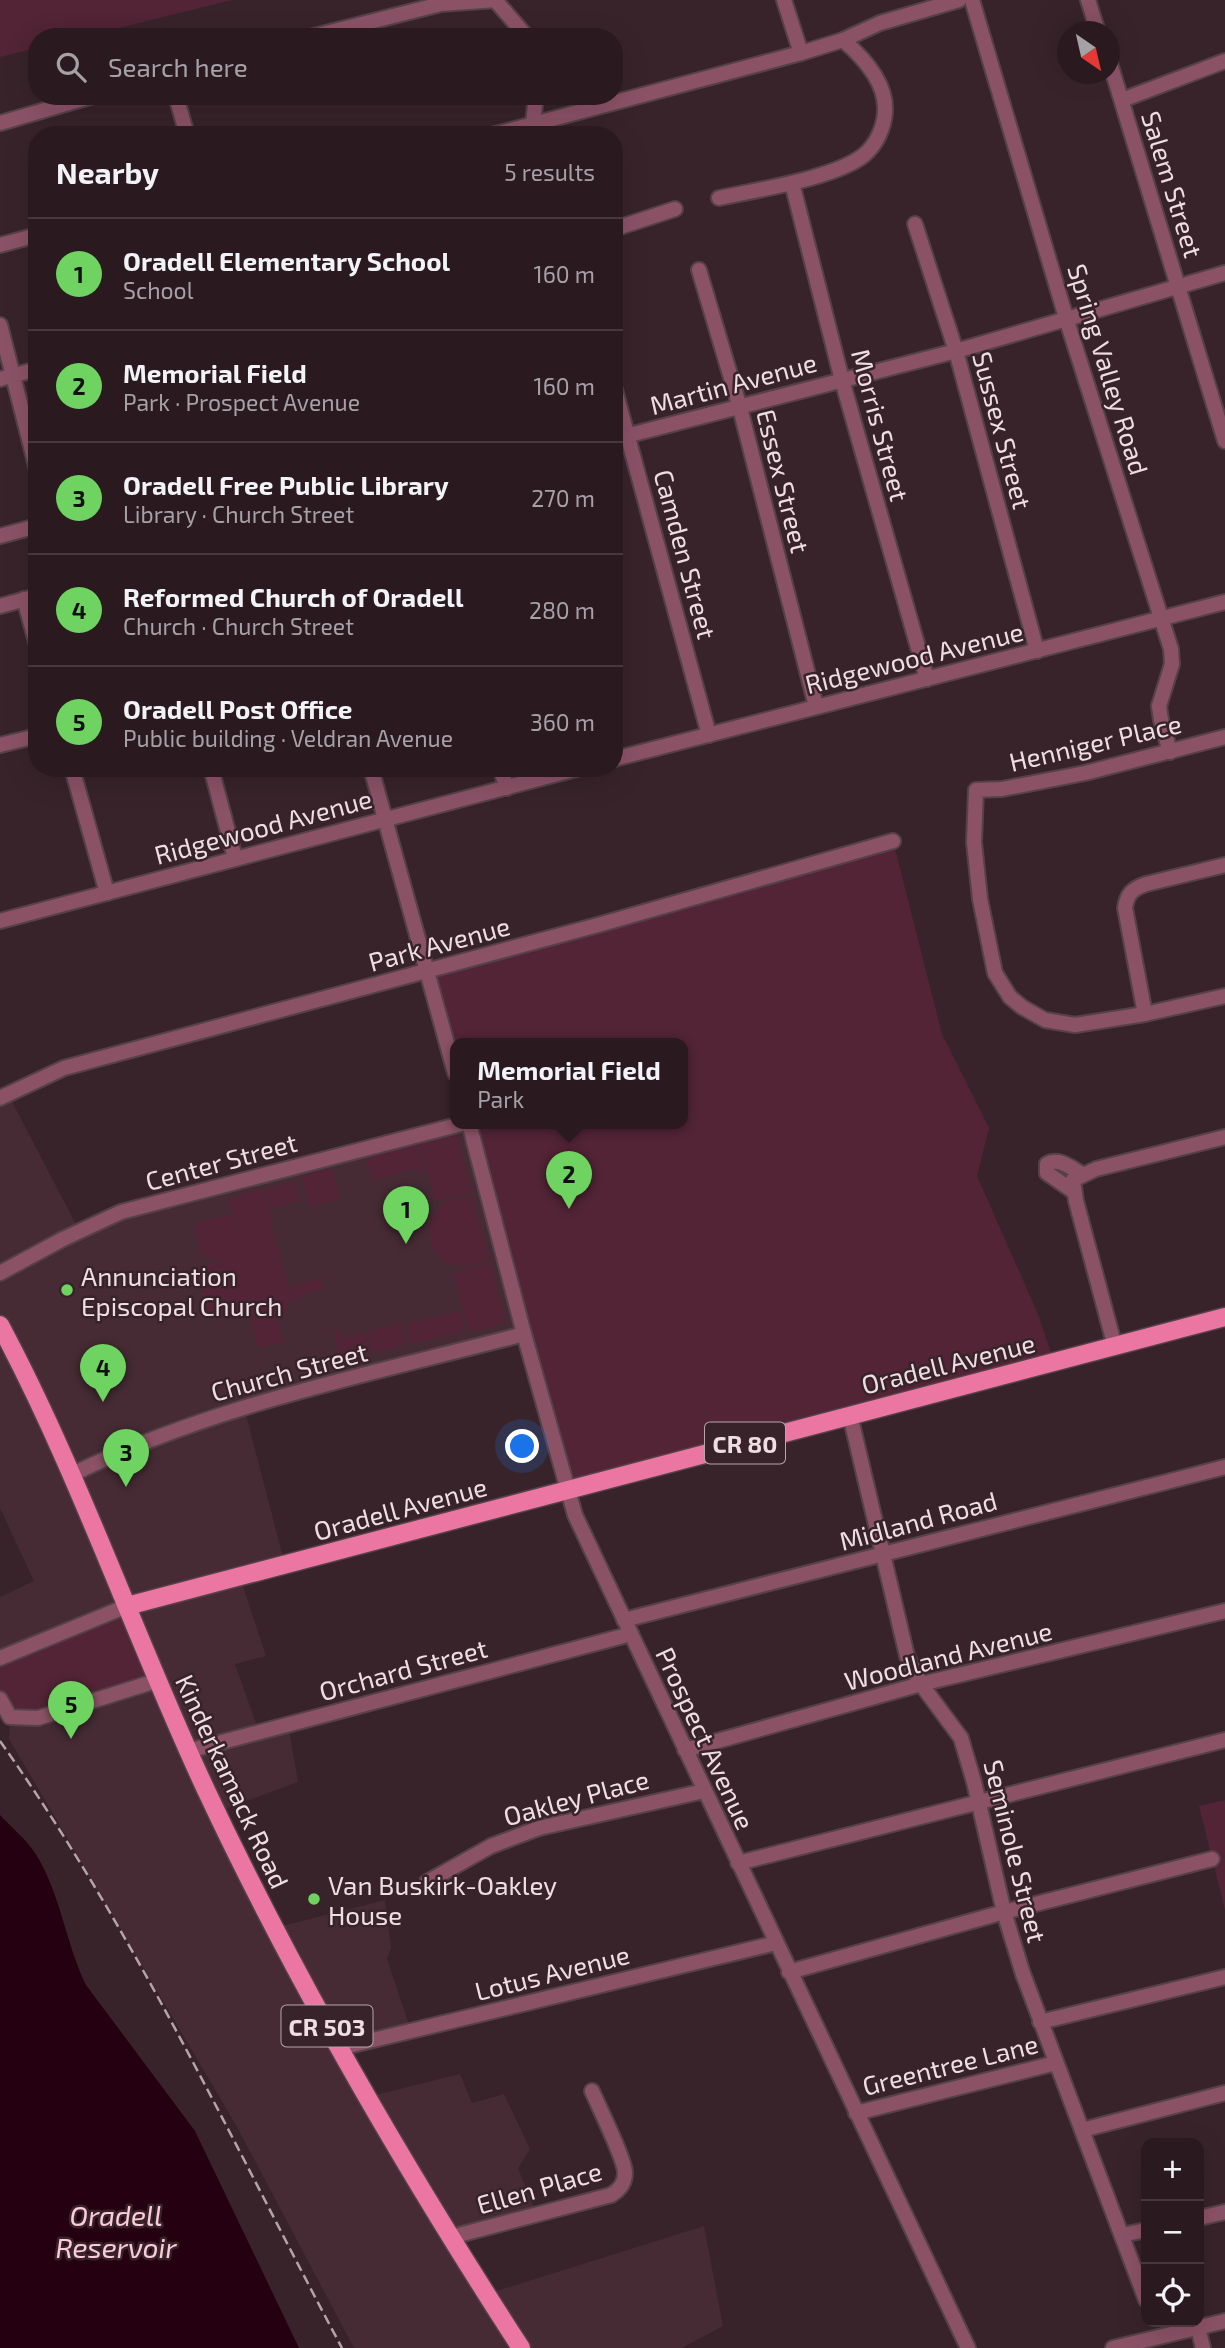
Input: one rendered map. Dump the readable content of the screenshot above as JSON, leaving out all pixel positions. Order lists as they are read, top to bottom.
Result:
{
  "streets": {
    "main road": [
      "Oradell Avenue",
      "CR 80",
      "Kinderkamack Road",
      "CR 503"
    ],
    "street": [
      "Salem Street",
      "Spring Valley Road",
      "Martin Avenue",
      "Morris Street",
      "Sussex Street",
      "Essex Street",
      "Camden Street",
      "Ridgewood Avenue",
      "Henniger Place",
      "Park Avenue",
      "Center Street",
      "Church Street",
      "Midland Road",
      "Woodland Avenue",
      "Orchard Street",
      "Prospect Avenue",
      "Oakley Place",
      "Seminole Street",
      "Lotus Avenue",
      "Greentree Lane",
      "Ellen Place"
    ]
  },
  "crossings": [
    ["Salem Street", "Martin Avenue"],
    ["Spring Valley Road", "Martin Avenue"],
    ["Spring Valley Road", "Ridgewood Avenue"],
    ["Spring Valley Road", "Henniger Place"],
    ["Martin Avenue", "Morris Street"],
    ["Martin Avenue", "Sussex Street"],
    ["Martin Avenue", "Essex Street"],
    ["Morris Street", "Ridgewood Avenue"],
    ["Sussex Street", "Ridgewood Avenue"],
    ["Essex Street", "Ridgewood Avenue"],
    ["Camden Street", "Ridgewood Avenue"],
    ["Oradell Avenue", "Prospect Avenue"],
    ["Oradell Avenue", "Kinderkamack Road"],
    ["Oradell Avenue", "Seminole Street"],
    ["Church Street", "Prospect Avenue"],
    ["Church Street", "Kinderkamack Road"],
    ["Midland Road", "Prospect Avenue"],
    ["Midland Road", "Seminole Street"],
    ["Woodland Avenue", "Prospect Avenue"],
    ["Woodland Avenue", "Seminole Street"],
    ["Orchard Street", "Prospect Avenue"],
    ["Orchard Street", "Kinderkamack Road"],
    ["Prospect Avenue", "Oakley Place"],
    ["Prospect Avenue", "Lotus Avenue"],
    ["Prospect Avenue", "Greentree Lane"],
    ["Kinderkamack Road", "Lotus Avenue"],
    ["Kinderkamack Road", "Ellen Place"],
    ["Seminole Street", "Greentree Lane"]
  ],
  "water": ["Oradell Reservoir"],
  "places": ["Annunciation Episcopal Church", "Van Buskirk-Oakley House"],
  "north": "bottom right",
  "page": {
    "search": "Search here",
    "heading": ["Nearby", "5 results"],
    "list": [
      {
        "mark": "1",
        "name": "Oradell Elementary School",
        "note": "School",
        "value": "160 m"
      },
      {
        "mark": "2",
        "name": "Memorial Field",
        "note": "Park · Prospect Avenue",
        "value": "160 m"
      },
      {
        "mark": "3",
        "name": "Oradell Free Public Library",
        "note": "Library · Church Street",
        "value": "270 m"
      },
      {
        "mark": "4",
        "name": "Reformed Church of Oradell",
        "note": "Church · Church Street",
        "value": "280 m"
      },
      {
        "mark": "5",
        "name": "Oradell Post Office",
        "note": "Public building · Veldran Avenue",
        "value": "360 m"
      }
    ],
    "popup": ["Memorial Field", "Park"],
    "pins": [
      "2",
      "1",
      "4",
      "3",
      "5"
    ],
    "map_buttons": ["+", "−"]
  }
}
